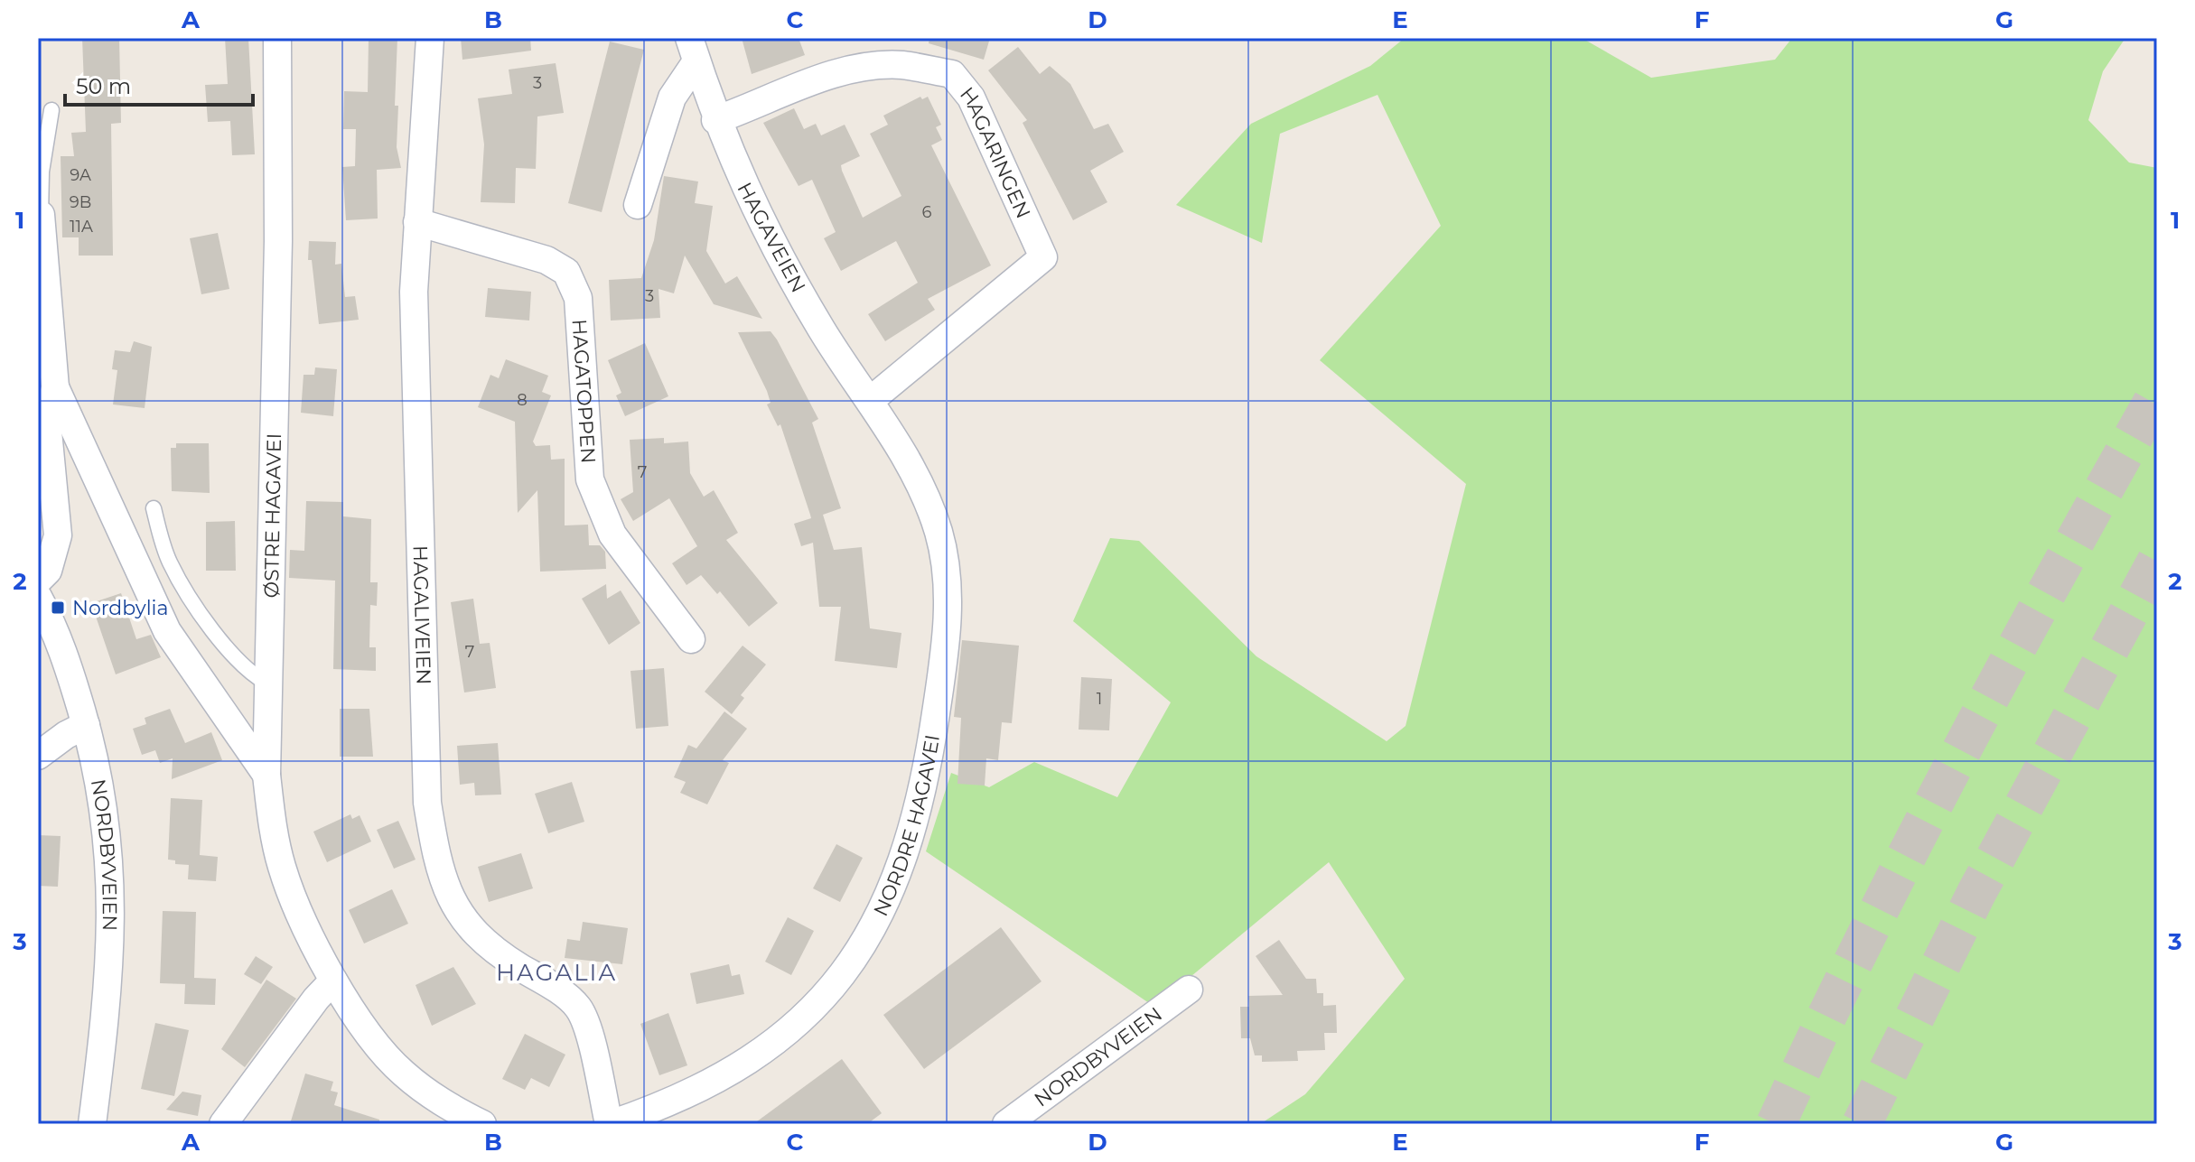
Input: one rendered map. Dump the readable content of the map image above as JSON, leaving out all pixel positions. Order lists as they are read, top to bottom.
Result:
{
  "streets": {
    "street": [
      "HAGARINGEN",
      "HAGAVEIEN",
      "HAGATOPPEN",
      "ØSTRE HAGAVEI",
      "HAGALIVEIEN",
      "NORDRE HAGAVEI",
      "NORDBYVEIEN"
    ]
  },
  "crossings": [
    ["HAGARINGEN", "HAGAVEIEN"],
    ["HAGARINGEN", "NORDRE HAGAVEI"],
    ["HAGAVEIEN", "NORDRE HAGAVEI"],
    ["HAGATOPPEN", "HAGALIVEIEN"],
    ["HAGALIVEIEN", "NORDRE HAGAVEI"]
  ],
  "districts": ["HAGALIA"],
  "places": {
    "transit": ["Nordbylia"]
  },
  "house_numbers": [
    "3",
    "9A",
    "9B",
    "6",
    "11A",
    "3",
    "8",
    "7",
    "7",
    "1"
  ],
  "scale_bar": "50 m",
  "grid": {
    "columns": [
      "A",
      "B",
      "C",
      "D",
      "E",
      "F",
      "G"
    ],
    "rows": ["1", "2", "3"]
  }
}
